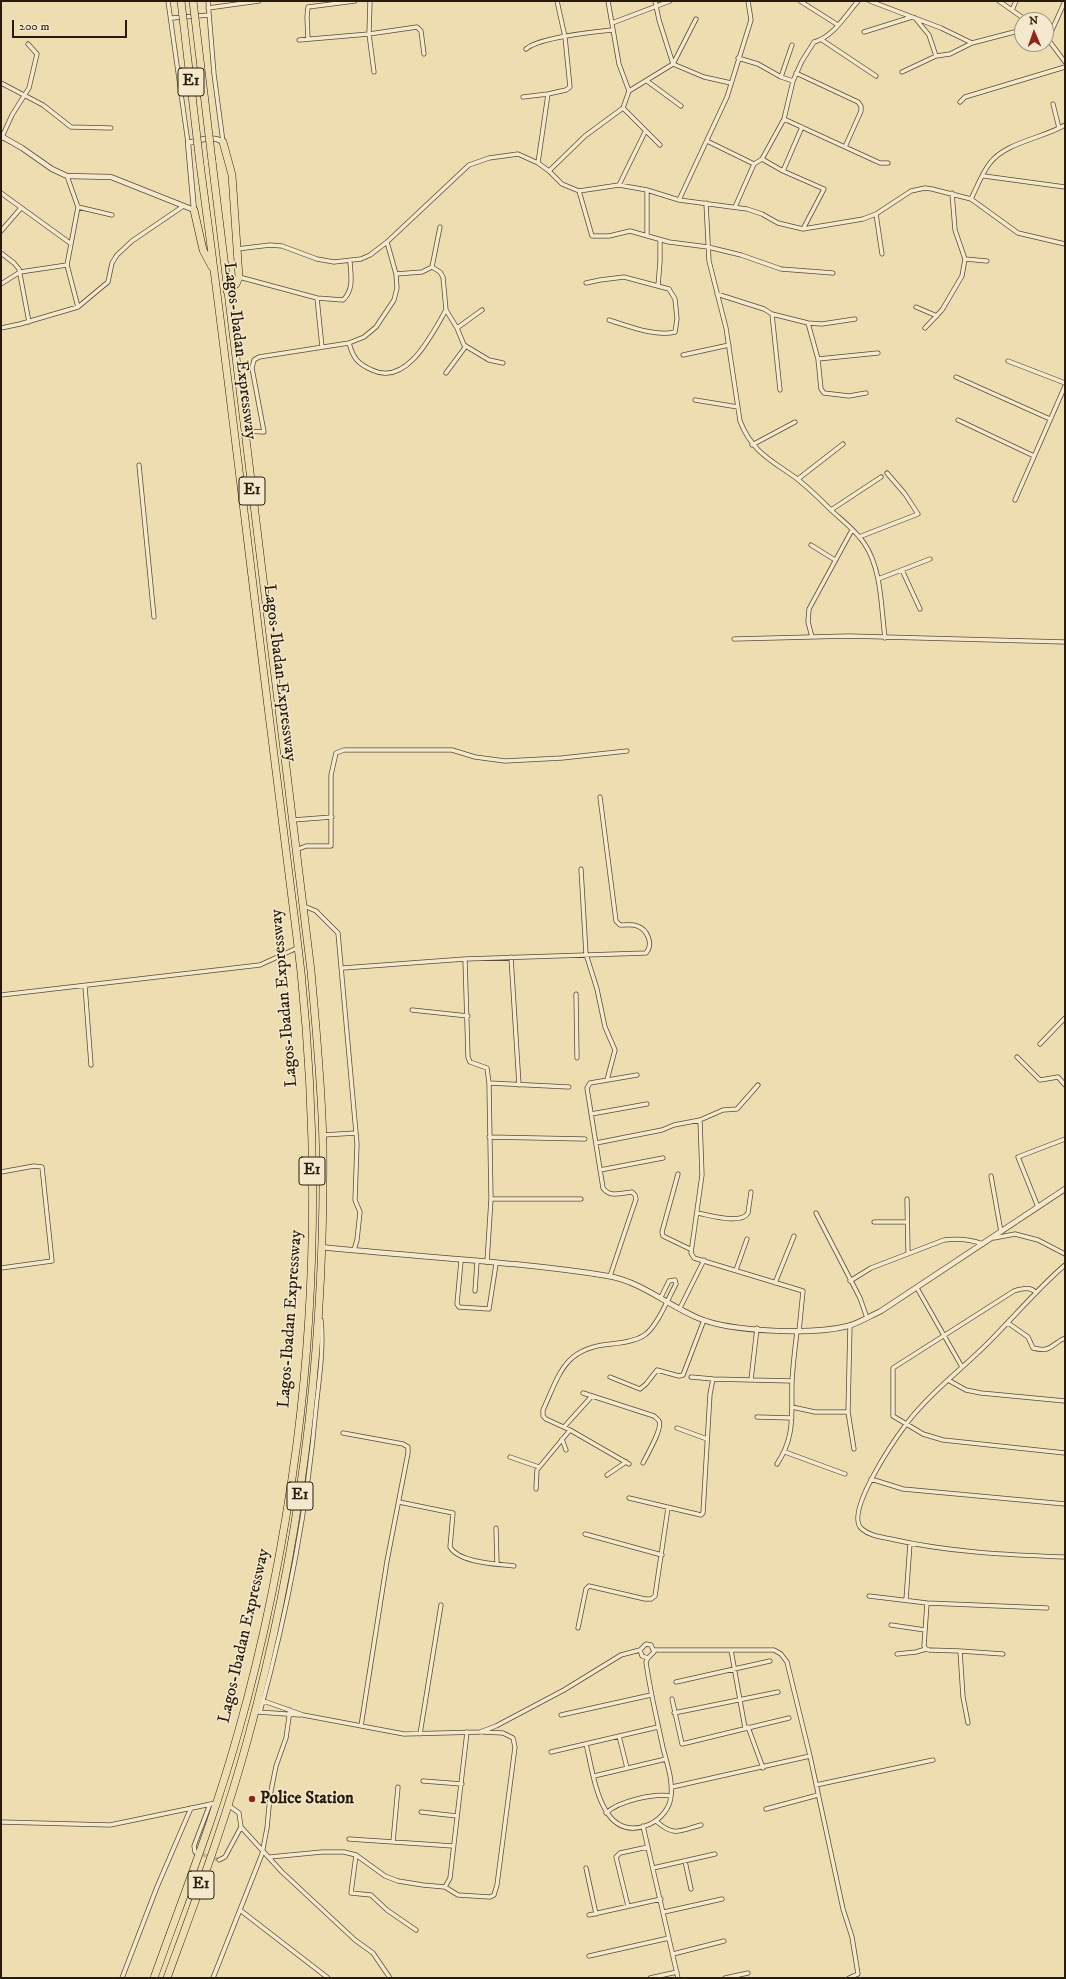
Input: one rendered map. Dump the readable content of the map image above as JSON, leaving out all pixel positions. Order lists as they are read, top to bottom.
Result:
{
  "streets": {
    "highway": ["E1", "Lagos-Ibadan Expressway"]
  },
  "places": ["Police Station"],
  "scale_bar": "200 m",
  "north": "top"
}
